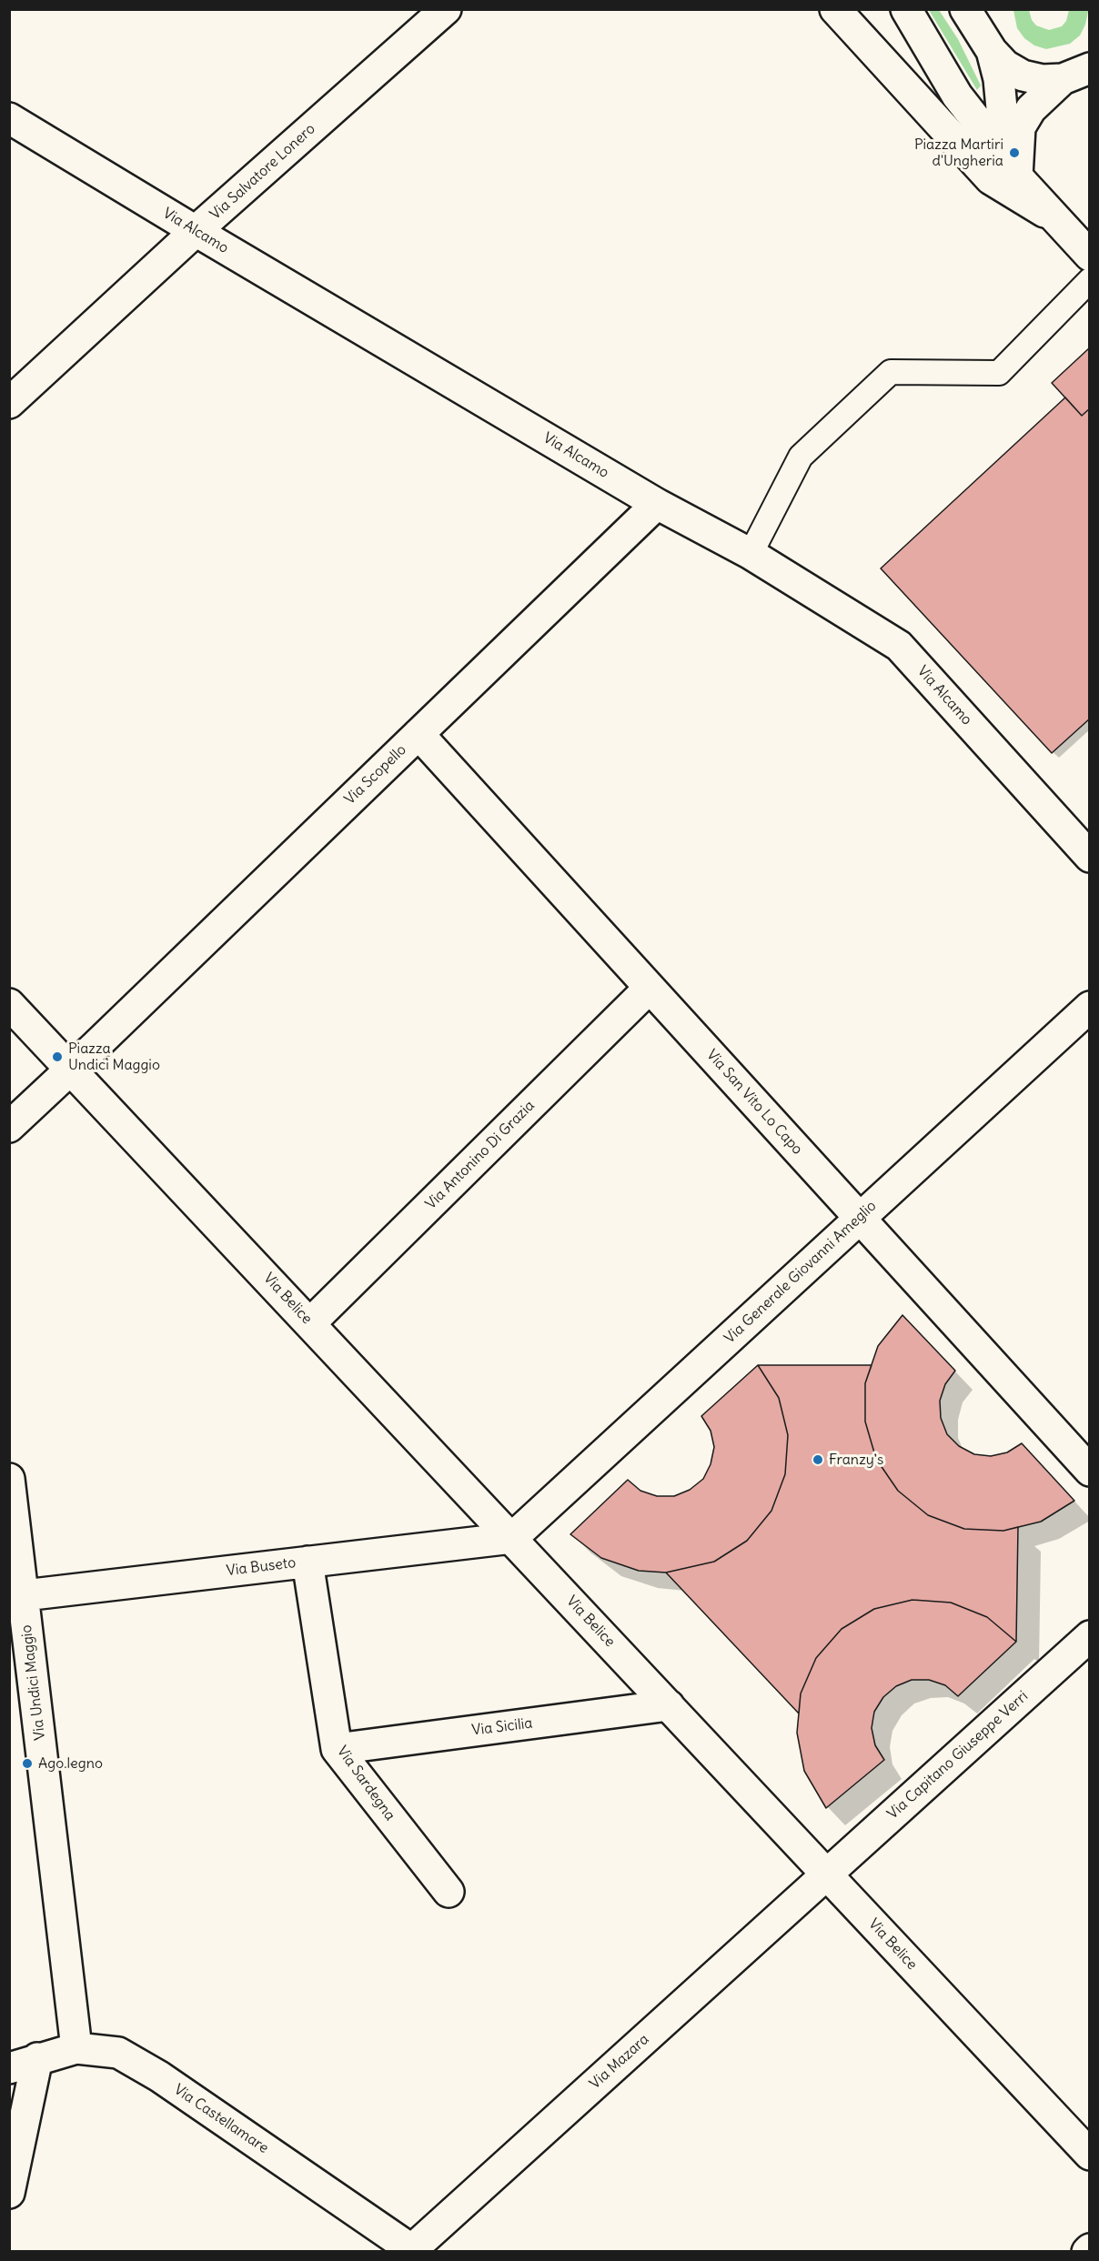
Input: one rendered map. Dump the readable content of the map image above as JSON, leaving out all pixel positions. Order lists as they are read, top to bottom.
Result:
{
  "streets": {
    "street": [
      "Via Salvatore Lonero",
      "Via Alcamo",
      "Via Scopello",
      "Via San Vito Lo Capo",
      "Via Antonino Di Grazia",
      "Via Generale Giovanni Ameglio",
      "Via Belice",
      "Via Buseto",
      "Via Undici Maggio",
      "Via Sicilia",
      "Via Capitano Giuseppe Verri",
      "Via Sardegna",
      "Via Mazara",
      "Via Castellamare"
    ]
  },
  "crossings": [
    ["Via Salvatore Lonero", "Via Alcamo"],
    ["Via Alcamo", "Via Scopello"],
    ["Via Scopello", "Via San Vito Lo Capo"],
    ["Via Scopello", "Via Belice"],
    ["Via San Vito Lo Capo", "Via Antonino Di Grazia"],
    ["Via San Vito Lo Capo", "Via Generale Giovanni Ameglio"],
    ["Via Antonino Di Grazia", "Via Belice"],
    ["Via Generale Giovanni Ameglio", "Via Belice"],
    ["Via Generale Giovanni Ameglio", "Via Buseto"],
    ["Via Belice", "Via Buseto"],
    ["Via Belice", "Via Sicilia"],
    ["Via Belice", "Via Capitano Giuseppe Verri"],
    ["Via Belice", "Via Mazara"],
    ["Via Buseto", "Via Undici Maggio"],
    ["Via Buseto", "Via Sardegna"],
    ["Via Undici Maggio", "Via Castellamare"],
    ["Via Sicilia", "Via Sardegna"],
    ["Via Capitano Giuseppe Verri", "Via Mazara"],
    ["Via Mazara", "Via Castellamare"]
  ],
  "places": [
    "Piazza Martiri d'Ungheria",
    "Piazza Undici Maggio",
    "Franzy's",
    "Ago.legno"
  ]
}
